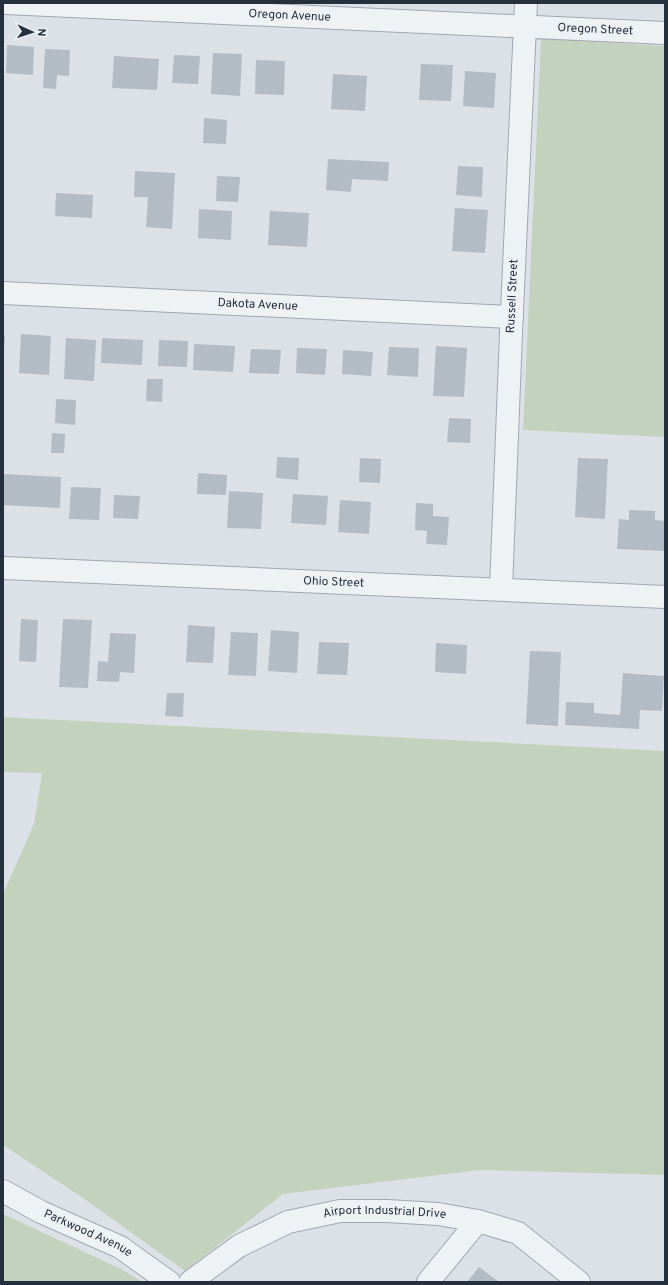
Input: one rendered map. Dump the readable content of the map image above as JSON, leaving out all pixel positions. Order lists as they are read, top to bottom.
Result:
{
  "streets": {
    "street": [
      "Oregon Avenue",
      "Oregon Street",
      "Russell Street",
      "Dakota Avenue",
      "Ohio Street",
      "Airport Industrial Drive",
      "Parkwood Avenue"
    ]
  },
  "crossings": [
    ["Oregon Avenue", "Oregon Street"],
    ["Oregon Avenue", "Russell Street"],
    ["Oregon Street", "Russell Street"],
    ["Russell Street", "Dakota Avenue"],
    ["Russell Street", "Ohio Street"]
  ],
  "north": "right"
}
